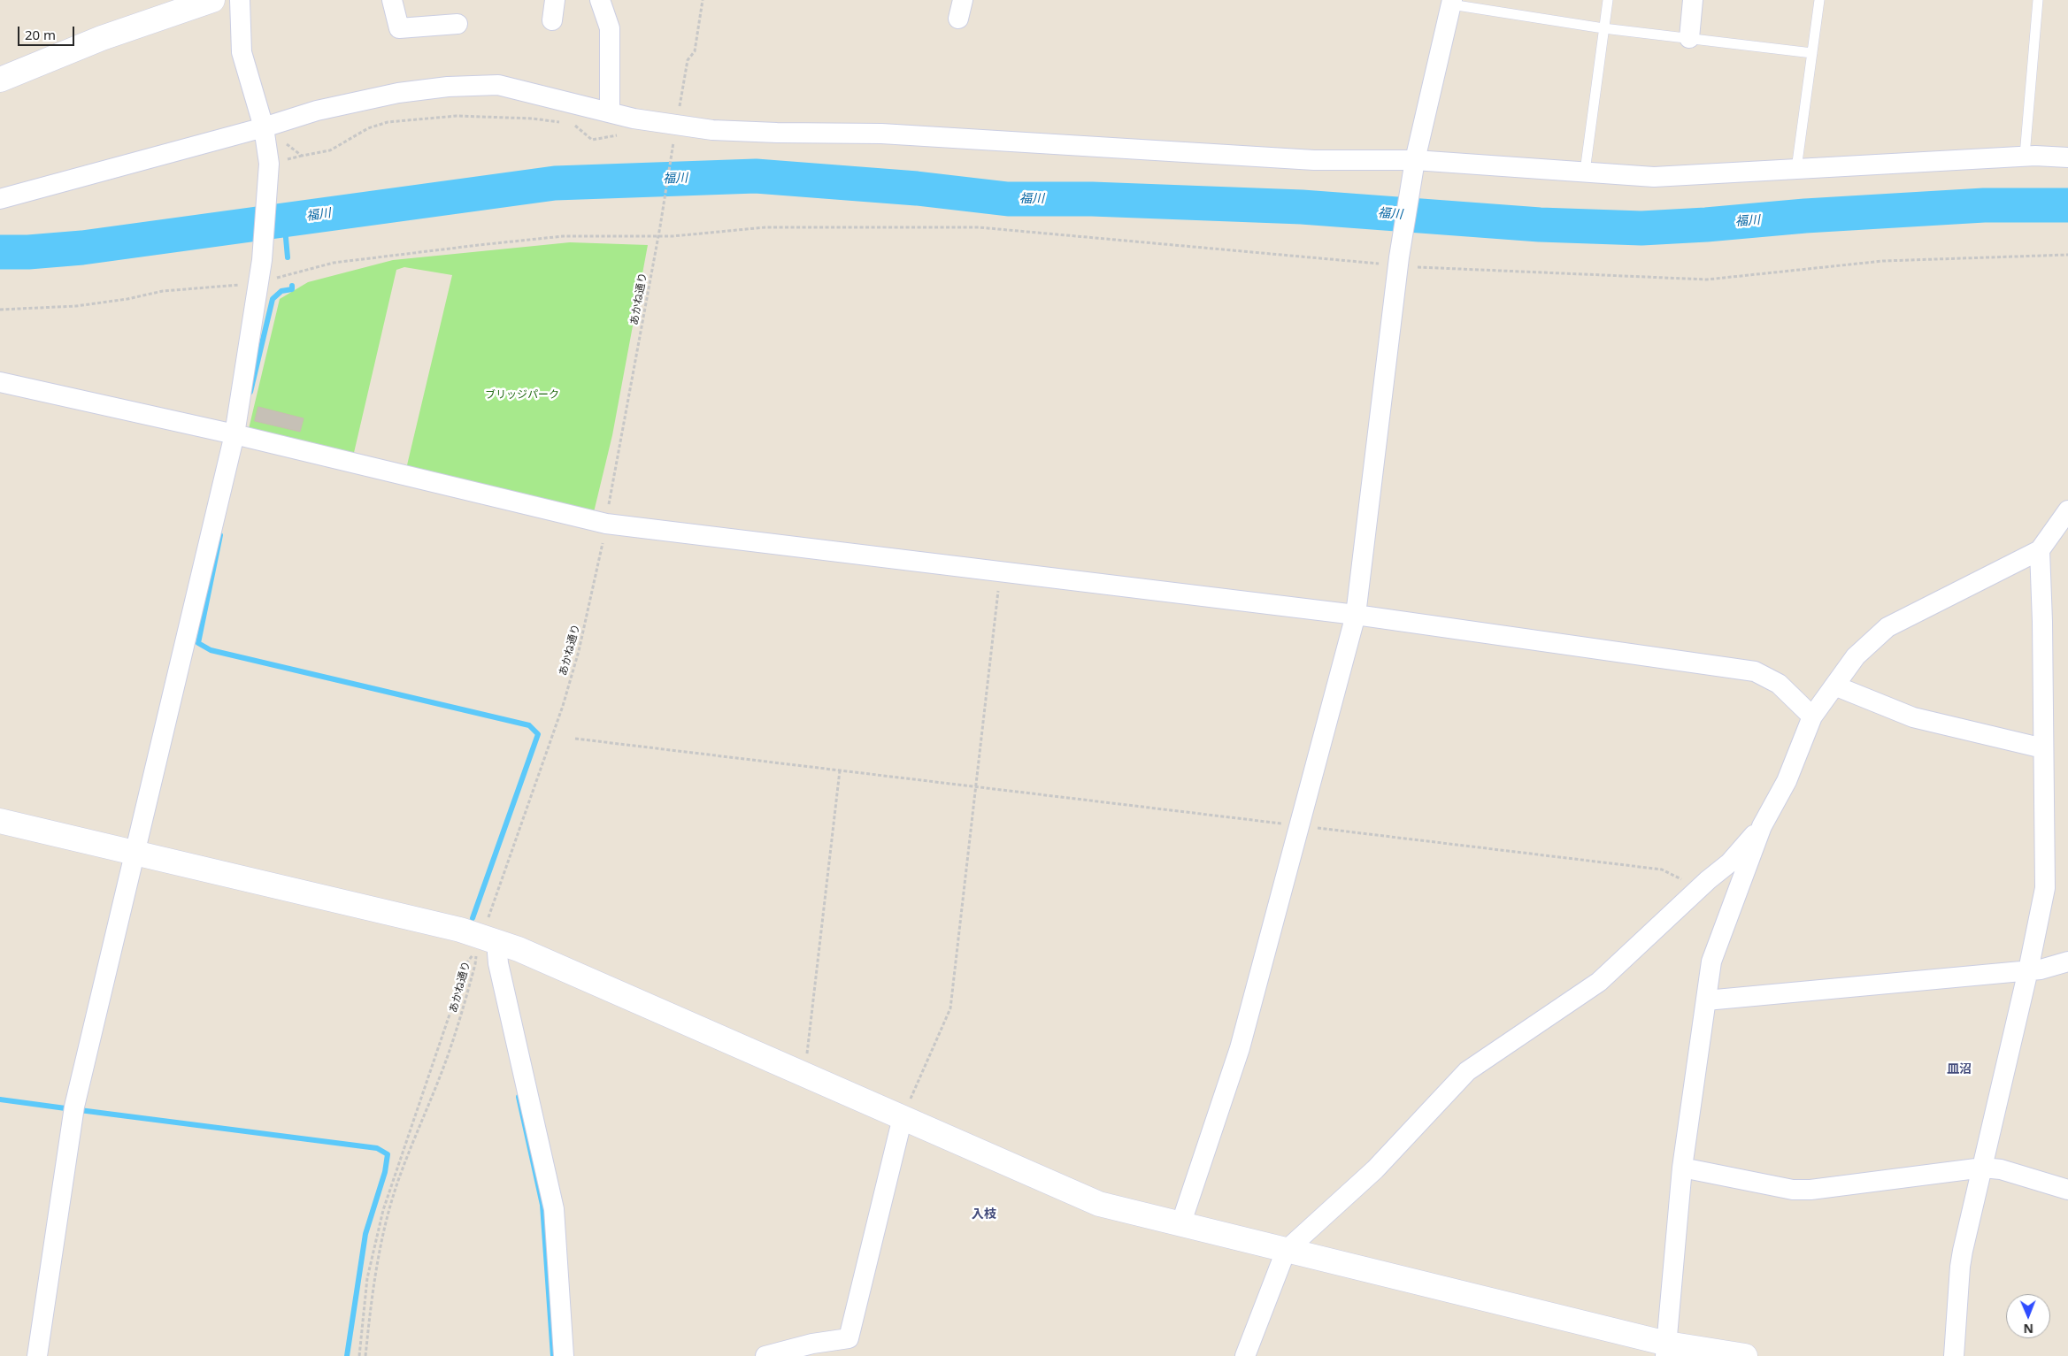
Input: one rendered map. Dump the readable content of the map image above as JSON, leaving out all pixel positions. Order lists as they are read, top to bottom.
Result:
{
  "streets": {
    "path": ["あかね通り"]
  },
  "districts": ["皿沼", "入枝"],
  "water": ["福川"],
  "parks": ["ブリッジパーク"],
  "scale_bar": "20 m",
  "north": "bottom"
}
